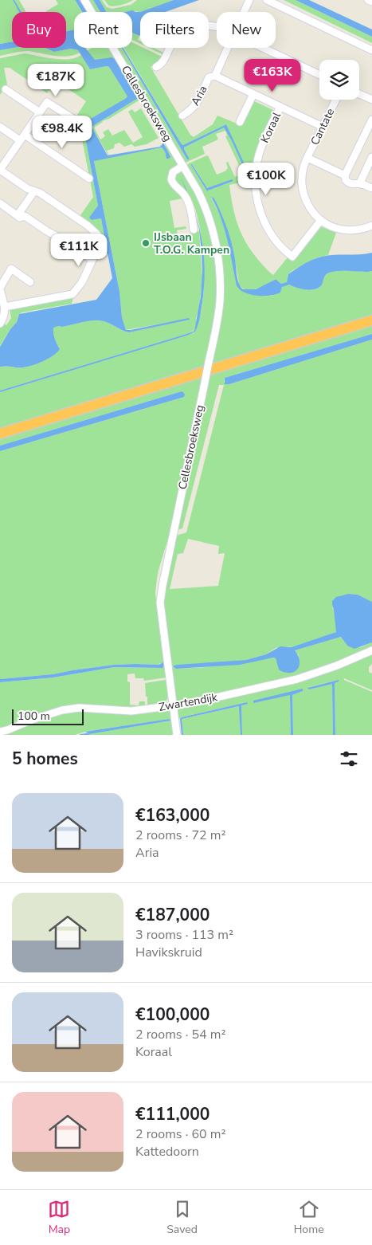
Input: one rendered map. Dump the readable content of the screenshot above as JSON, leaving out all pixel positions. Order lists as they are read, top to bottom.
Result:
{
  "streets": {
    "street": [
      "Aria",
      "Cellesbroeksweg",
      "Cantate",
      "Koraal",
      "Zwartendijk"
    ]
  },
  "crossings": [
    ["Aria", "Cantate"],
    ["Aria", "Koraal"],
    ["Cellesbroeksweg", "Zwartendijk"],
    ["Cantate", "Koraal"]
  ],
  "places": ["IJsbaan T.O.G. Kampen"],
  "scale_bar": "100 m",
  "page": {
    "chip": [
      "Buy",
      "Rent",
      "Filters",
      "New"
    ],
    "price": [
      "€163K",
      "€187K",
      "€98.4K",
      "€100K",
      "€111K"
    ],
    "scale": "100 m",
    "heading": "5 homes",
    "list": [
      {
        "name": "€163,000",
        "note": "2 rooms · 72 m² · Aria"
      },
      {
        "name": "€187,000",
        "note": "3 rooms · 113 m² · Havikskruid"
      },
      {
        "name": "€100,000",
        "note": "2 rooms · 54 m² · Koraal"
      },
      {
        "name": "€111,000",
        "note": "2 rooms · 60 m² · Kattedoorn"
      }
    ],
    "tabs": ["Map", "Saved", "Home"]
  }
}
